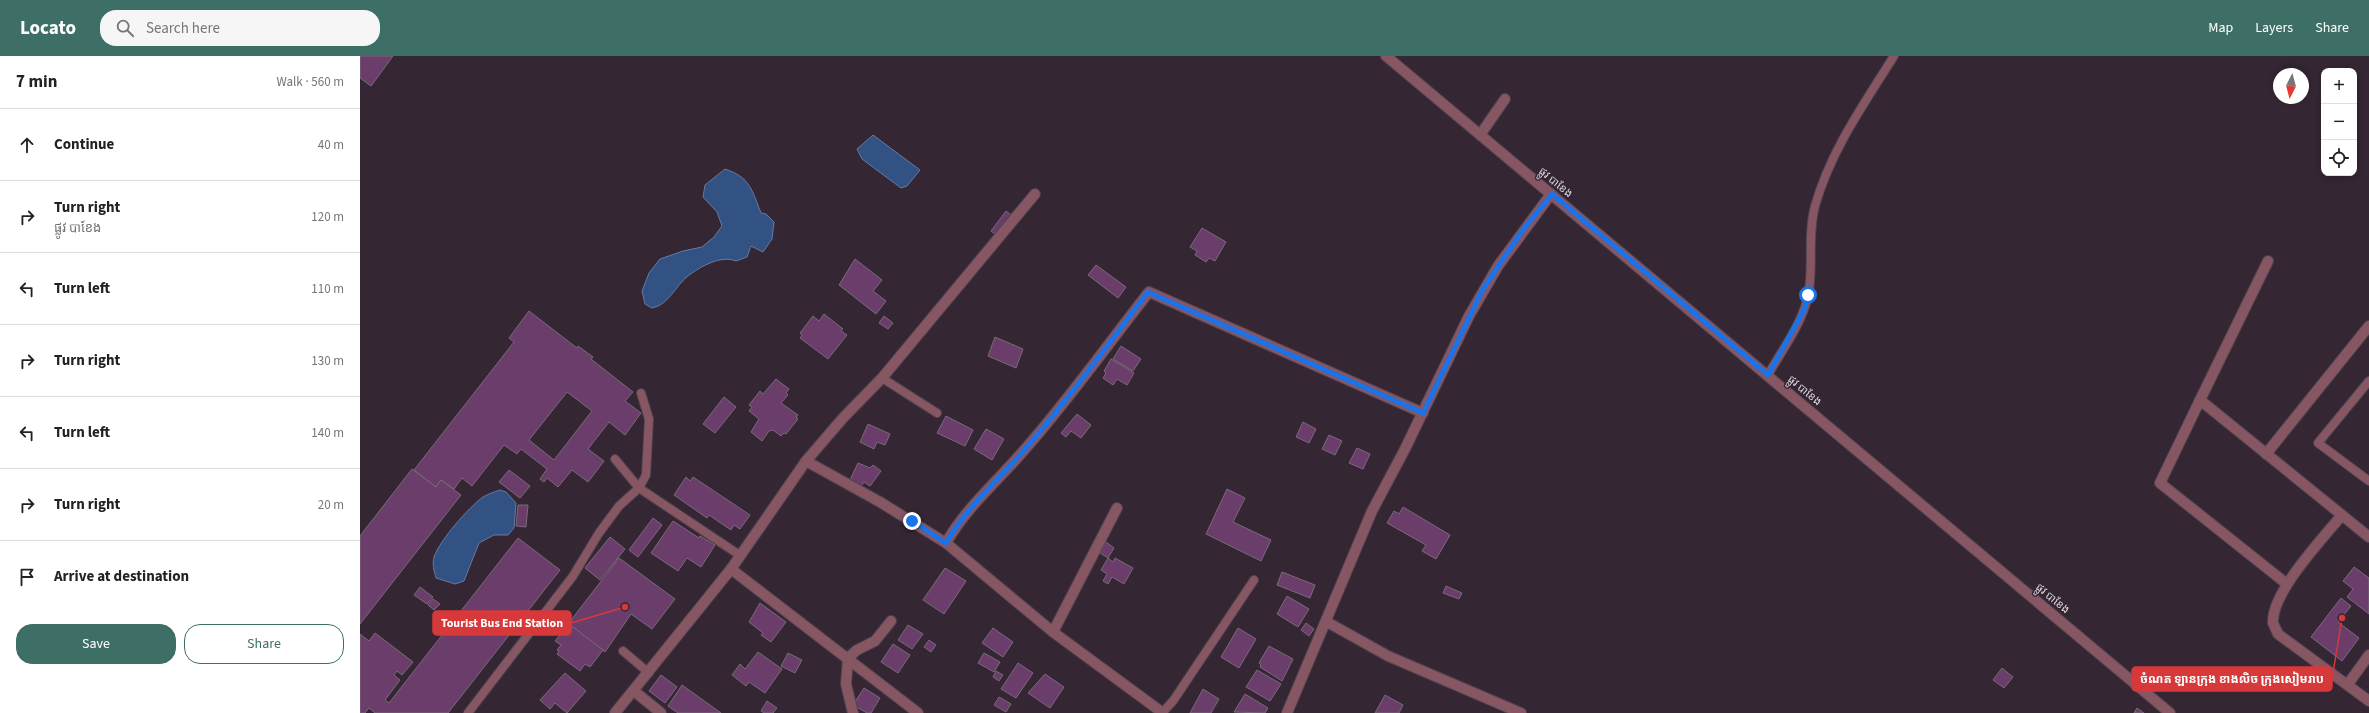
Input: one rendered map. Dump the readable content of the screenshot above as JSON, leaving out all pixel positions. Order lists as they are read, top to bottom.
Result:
{
  "streets": {
    "street": ["ផ្លូវ បាខែង"]
  },
  "places": ["Tourist Bus End Station", "ចំណត ឡានក្រុង ខាងលិច ក្រុងសៀមរាប"],
  "north": "bottom",
  "page": {
    "header": "Locato",
    "search": "Search here",
    "nav": ["Map", "Layers", "Share"],
    "heading": ["7 min", "Walk · 560 m"],
    "map_buttons": ["+", "−"],
    "list": [
      ["Continue", "40 m"],
      ["Turn right", "ផ្លូវ បាខែង", "120 m"],
      ["Turn left", "110 m"],
      ["Turn right", "130 m"],
      ["Turn left", "140 m"],
      ["Turn right", "20 m"],
      "Arrive at destination"
    ],
    "buttons": ["Save", "Share"]
  }
}
